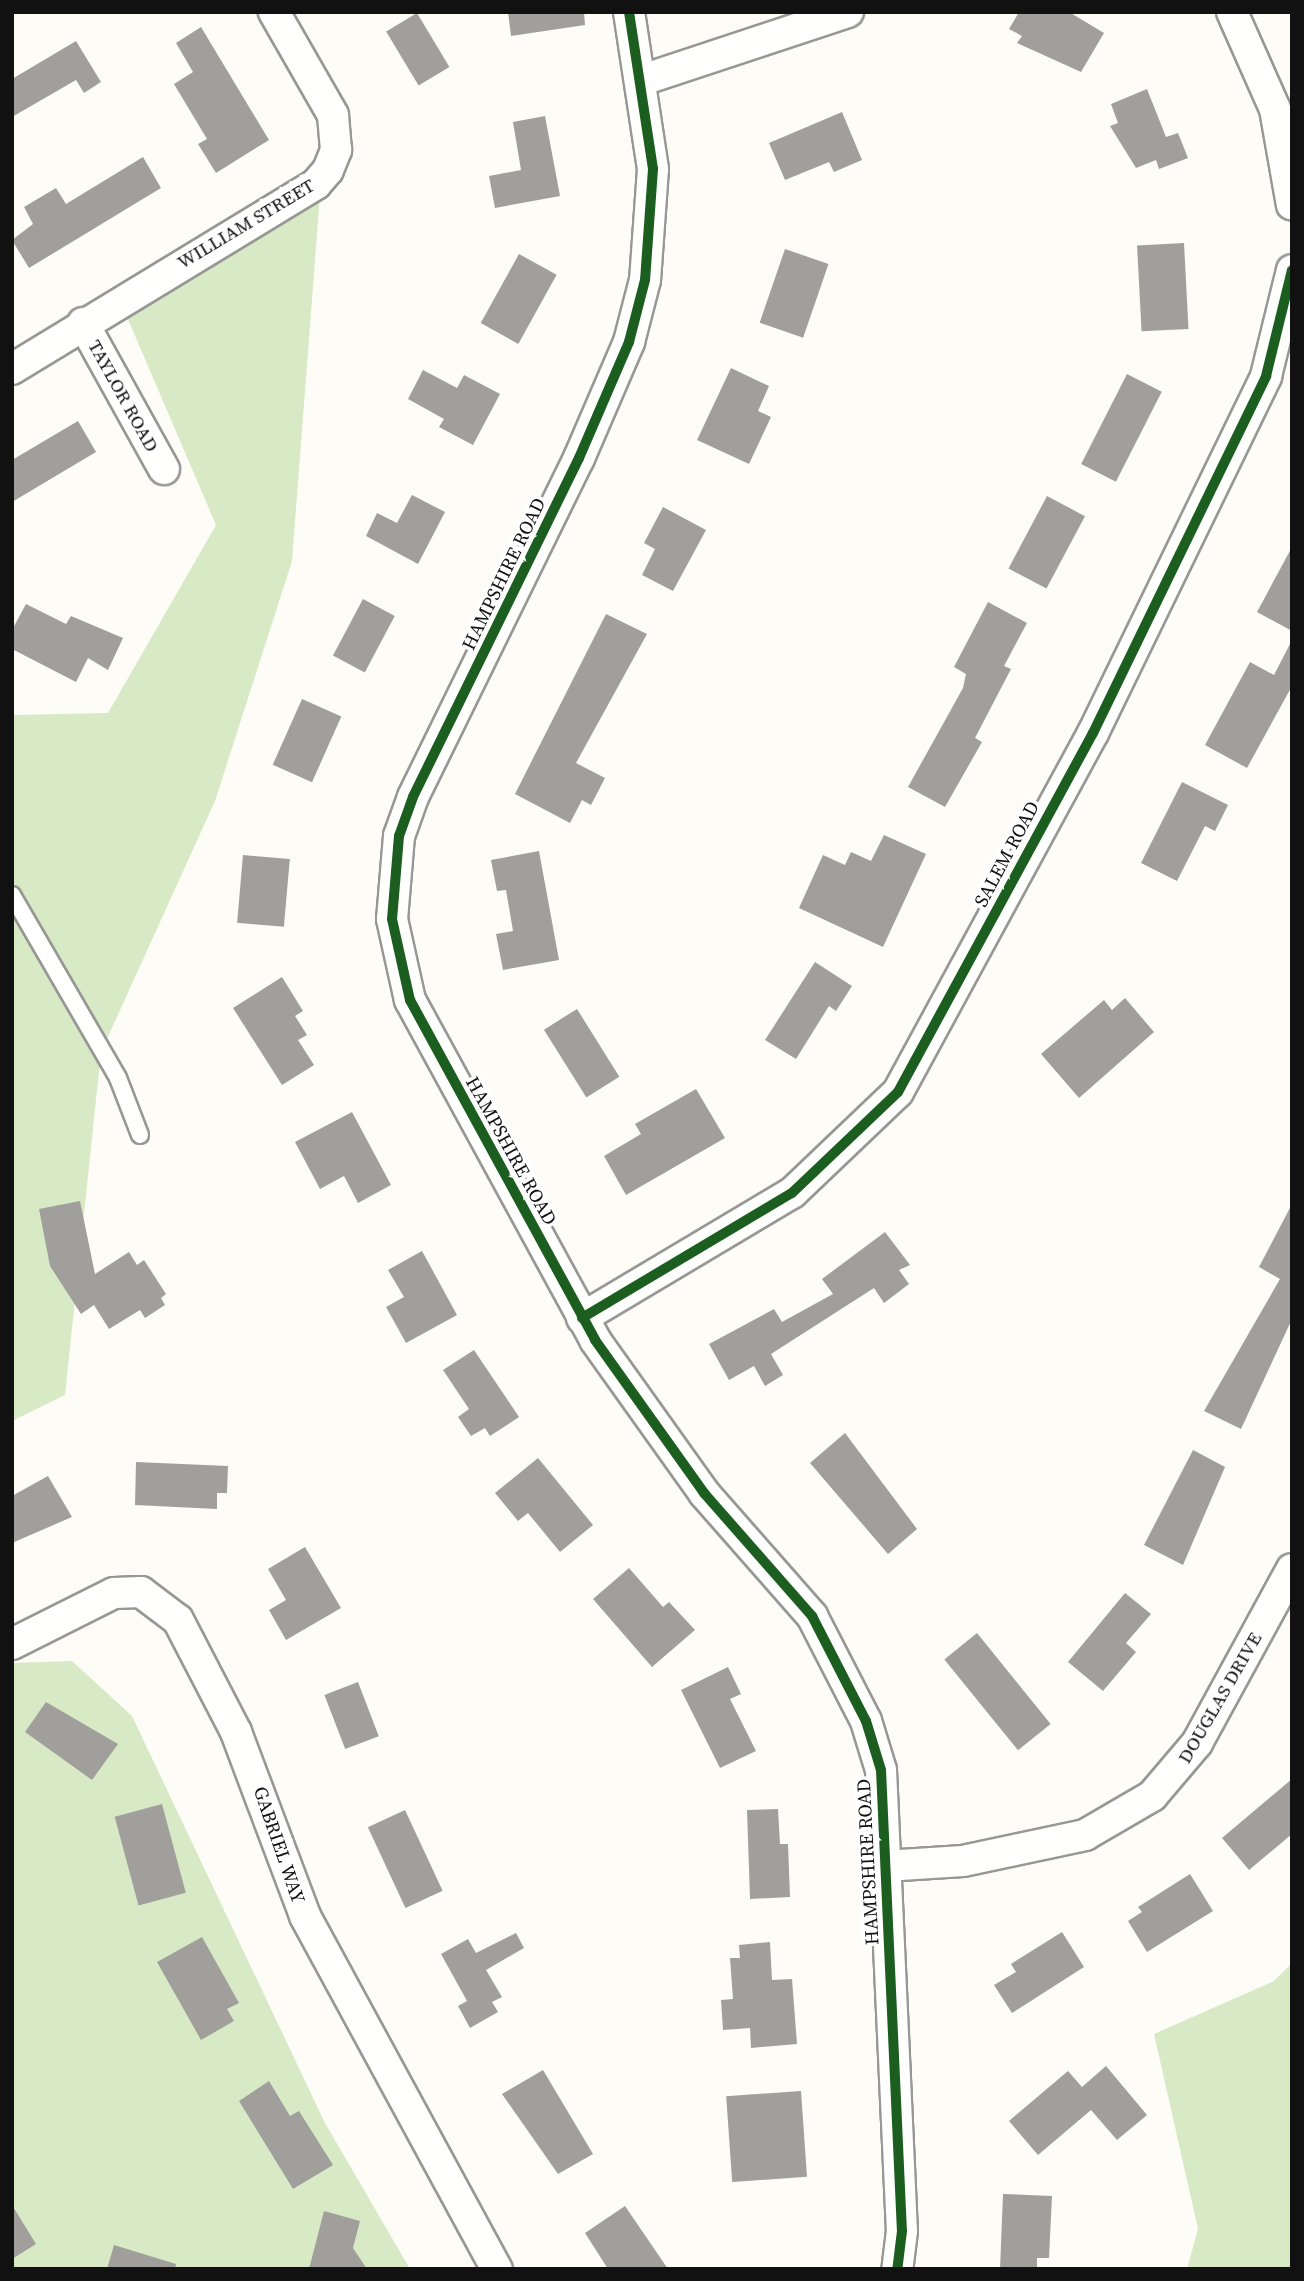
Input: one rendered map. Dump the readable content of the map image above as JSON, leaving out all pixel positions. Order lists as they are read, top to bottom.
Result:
{
  "streets": {
    "street": [
      "WILLIAM STREET",
      "TAYLOR ROAD",
      "HAMPSHIRE ROAD",
      "SALEM ROAD",
      "DOUGLAS DRIVE",
      "GABRIEL WAY"
    ]
  },
  "crossings": [
    ["WILLIAM STREET", "TAYLOR ROAD"],
    ["HAMPSHIRE ROAD", "SALEM ROAD"],
    ["HAMPSHIRE ROAD", "DOUGLAS DRIVE"]
  ]
}
